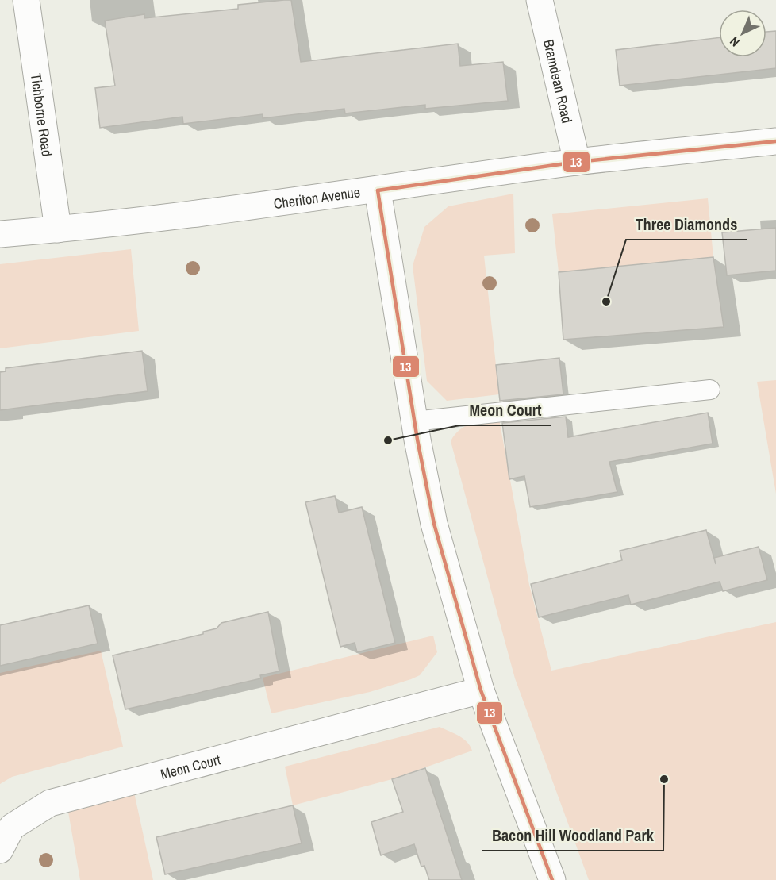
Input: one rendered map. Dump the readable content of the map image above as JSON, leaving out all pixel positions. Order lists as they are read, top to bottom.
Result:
{
  "streets": {
    "street": [
      "Bramdean Road",
      "Tichborne Road",
      "Cheriton Avenue",
      "Meon Court"
    ]
  },
  "crossings": [
    ["Bramdean Road", "Cheriton Avenue"],
    ["Tichborne Road", "Cheriton Avenue"]
  ],
  "places": ["Three Diamonds", "Meon Court", "Bacon Hill Woodland Park"],
  "lines": ["transit line 13"],
  "north": "bottom left"
}
